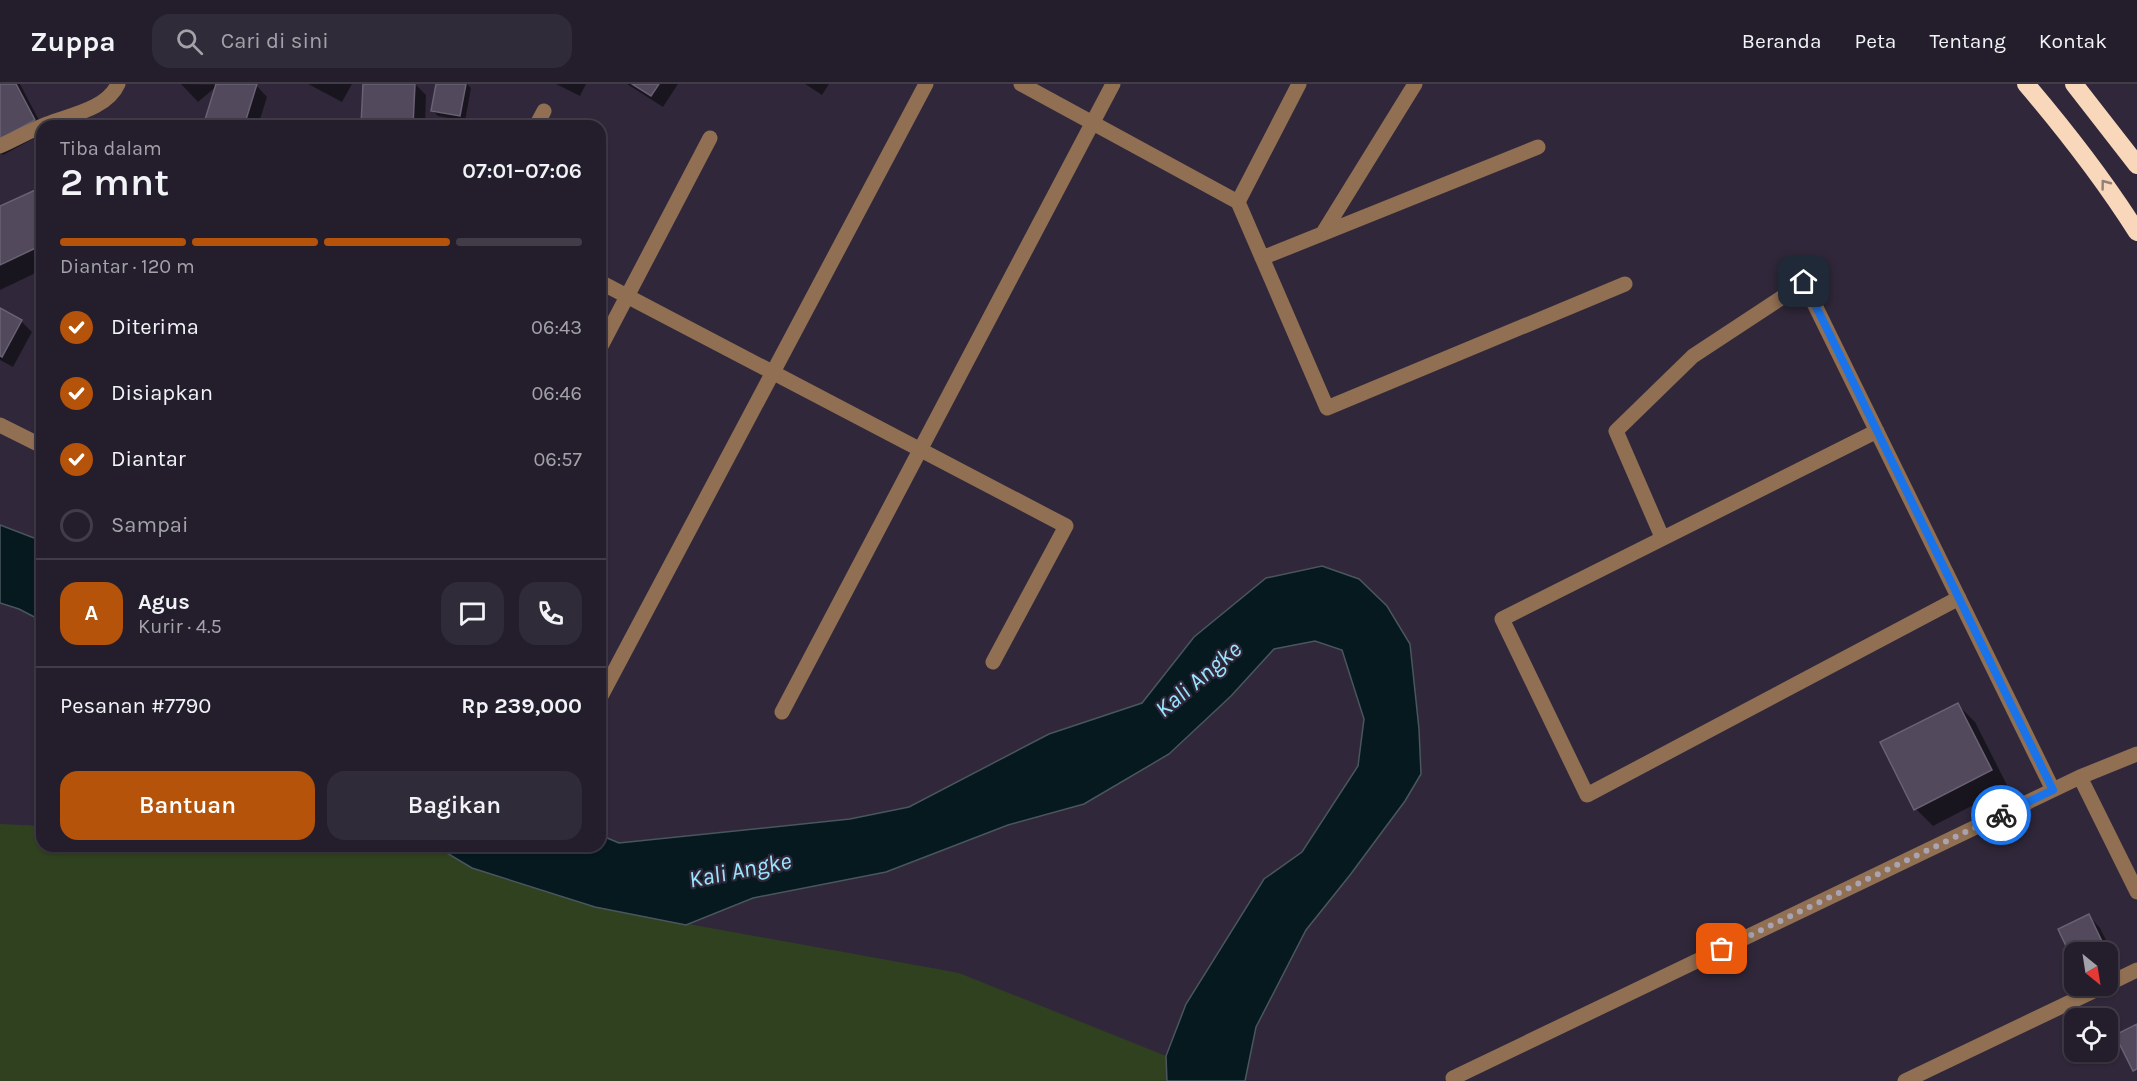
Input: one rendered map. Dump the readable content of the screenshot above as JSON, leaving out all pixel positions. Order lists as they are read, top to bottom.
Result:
{
  "water": ["Kali Angke"],
  "north": "bottom right",
  "page": {
    "header": "Zuppa",
    "search": "Cari di sini",
    "nav": [
      "Beranda",
      "Peta",
      "Tentang",
      "Kontak"
    ],
    "heading": ["2 mnt", "Tiba dalam", "07:01–07:06"],
    "panel": [
      "Agus",
      "Kurir · 4.5",
      "Pesanan #7790",
      "Rp 239,000"
    ],
    "bar": "Diantar · 120 m",
    "list": [
      ["Diterima", "06:43"],
      ["Disiapkan", "06:46"],
      ["Diantar", "06:57"],
      "Sampai"
    ],
    "round": "A",
    "buttons": ["Bantuan", "Bagikan"]
  }
}
